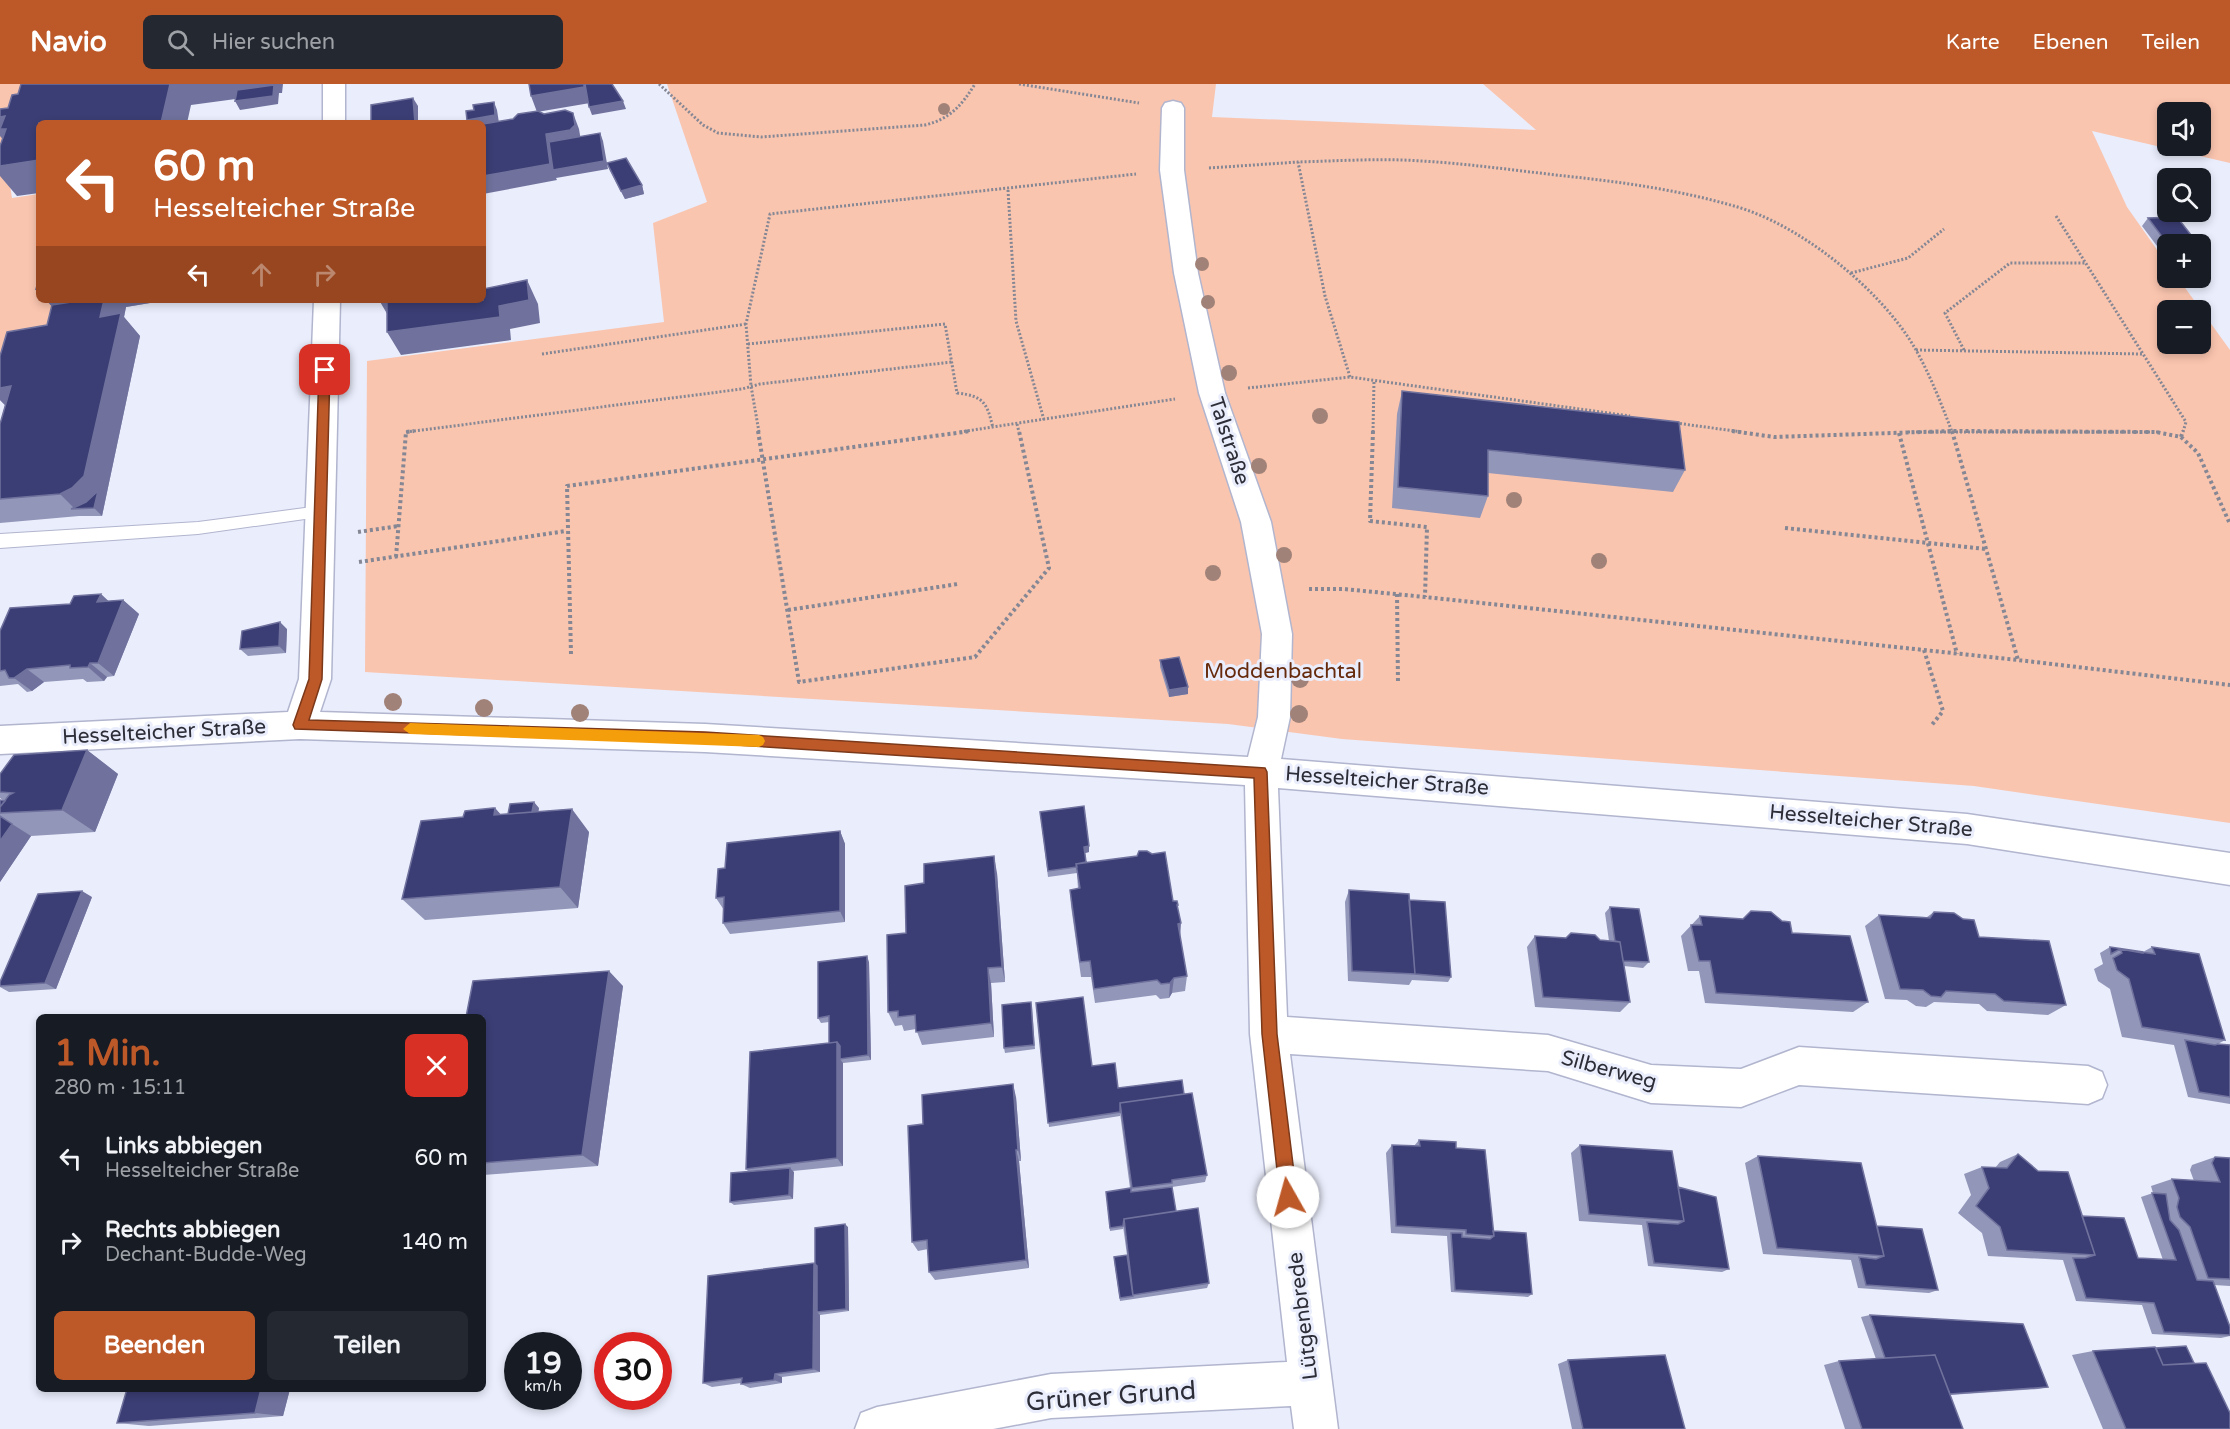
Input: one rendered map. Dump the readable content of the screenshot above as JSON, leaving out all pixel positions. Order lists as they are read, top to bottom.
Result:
{
  "streets": {
    "street": [
      "Talstraße",
      "Hesselteicher Straße",
      "Silberweg",
      "Lütgenbrede",
      "Grüner Grund"
    ]
  },
  "crossings": [
    ["Talstraße", "Hesselteicher Straße"],
    ["Talstraße", "Lütgenbrede"],
    ["Hesselteicher Straße", "Lütgenbrede"],
    ["Silberweg", "Lütgenbrede"],
    ["Lütgenbrede", "Grüner Grund"]
  ],
  "parks": ["Moddenbachtal"],
  "page": {
    "header": "Navio",
    "search": "Hier suchen",
    "nav": ["Karte", "Ebenen", "Teilen"],
    "map_buttons": ["+", "−"],
    "turn": ["60 m", "Hesselteicher Straße"],
    "heading": ["1 Min.", "280 m · 15:11"],
    "list": [
      {
        "name": "Links abbiegen",
        "note": "Hesselteicher Straße",
        "value": "60 m"
      },
      {
        "name": "Rechts abbiegen",
        "note": "Dechant-Budde-Weg",
        "value": "140 m"
      }
    ],
    "buttons": ["Beenden", "Teilen"],
    "speed": "19 km/h",
    "limit": "30"
  }
}
